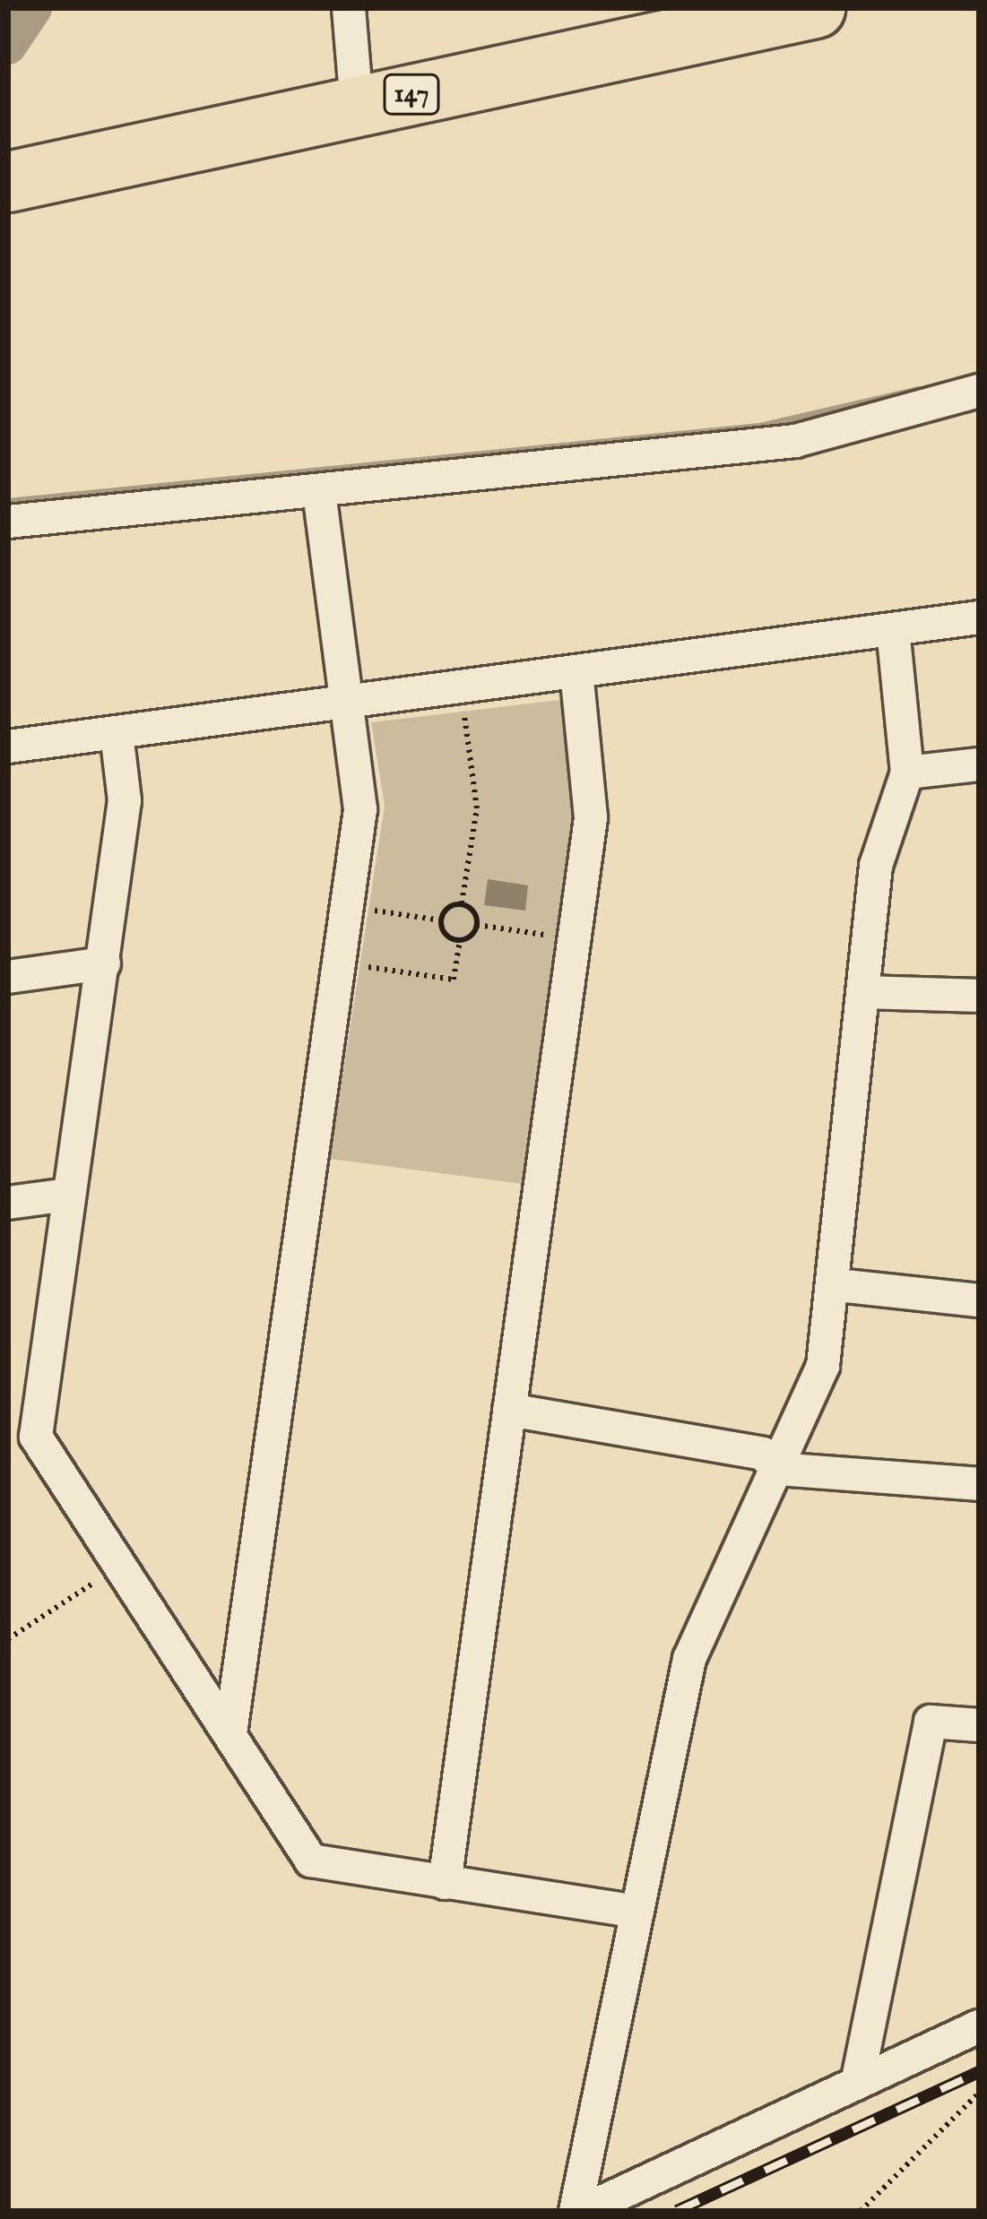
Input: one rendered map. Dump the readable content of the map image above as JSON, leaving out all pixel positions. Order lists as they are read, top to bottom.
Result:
{
  "streets": {
    "highway": ["147"]
  }
}
